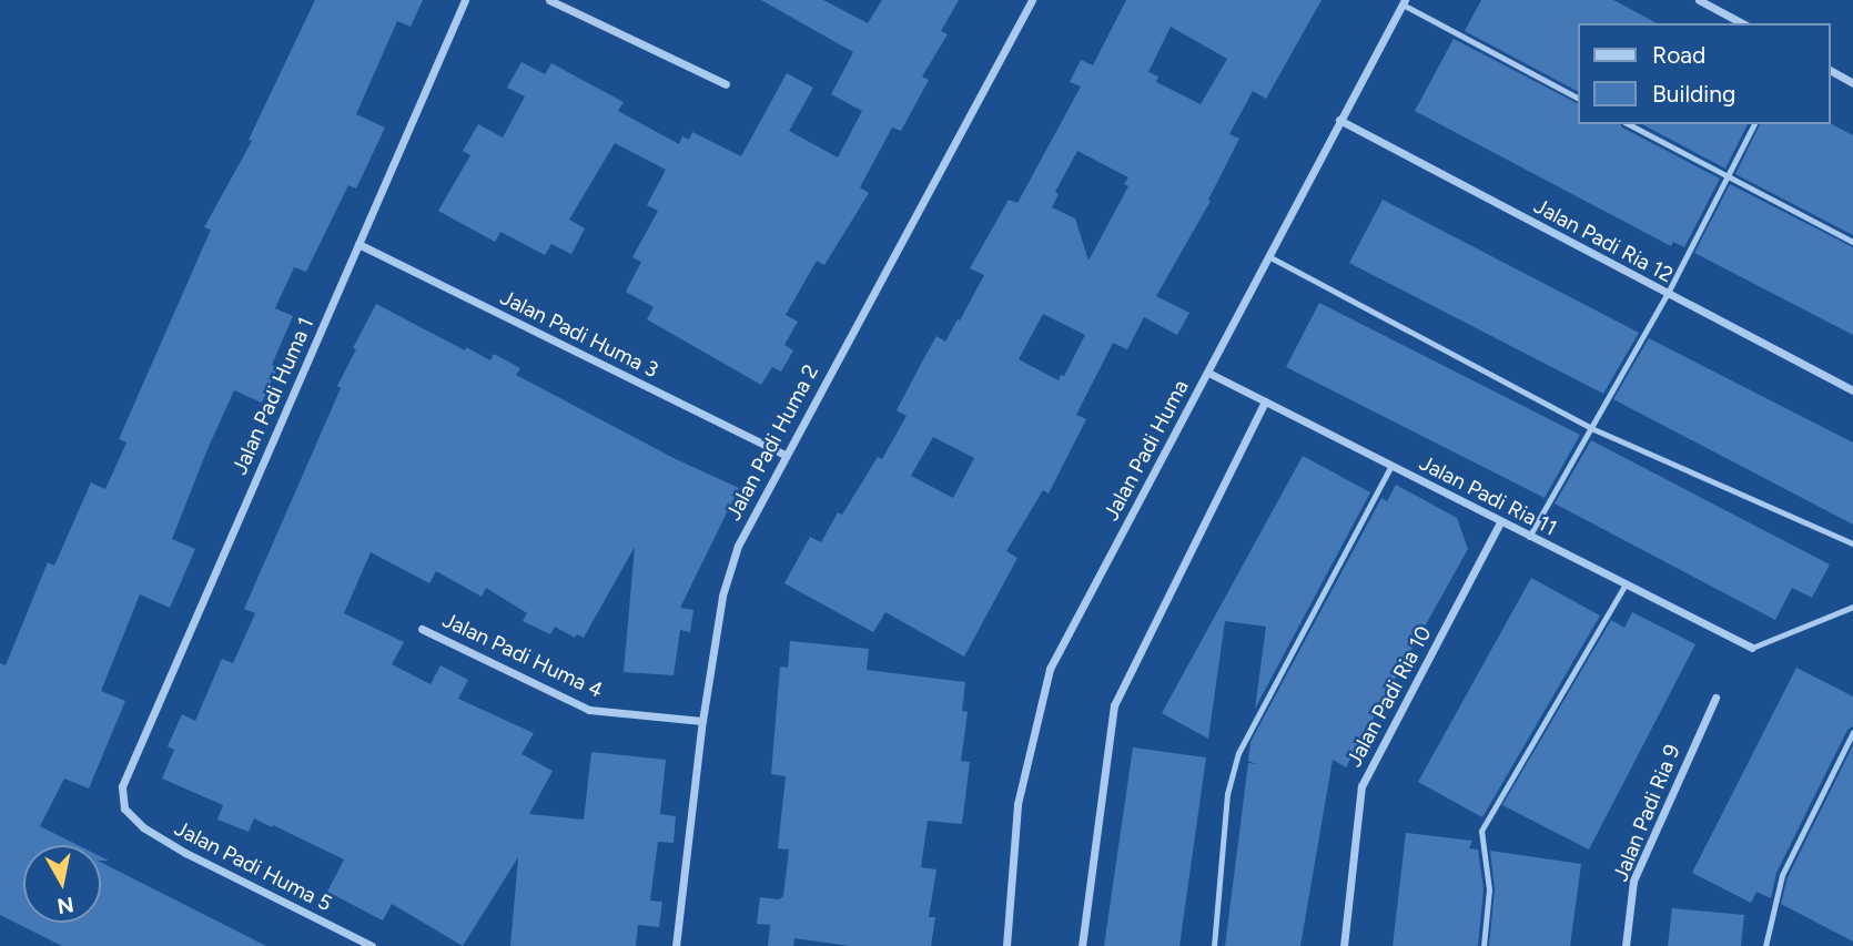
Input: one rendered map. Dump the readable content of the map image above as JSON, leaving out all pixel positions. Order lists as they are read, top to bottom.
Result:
{
  "streets": {
    "street": [
      "Jalan Padi Ria 12",
      "Jalan Padi Huma 3",
      "Jalan Padi Huma 1",
      "Jalan Padi Huma 2",
      "Jalan Padi Huma",
      "Jalan Padi Ria 11",
      "Jalan Padi Huma 4",
      "Jalan Padi Ria 10",
      "Jalan Padi Ria 9",
      "Jalan Padi Huma 5"
    ]
  },
  "crossings": [
    ["Jalan Padi Ria 12", "Jalan Padi Huma"],
    ["Jalan Padi Huma 3", "Jalan Padi Huma 1"],
    ["Jalan Padi Huma 3", "Jalan Padi Huma 2"],
    ["Jalan Padi Huma 1", "Jalan Padi Huma 5"],
    ["Jalan Padi Huma 2", "Jalan Padi Huma 4"],
    ["Jalan Padi Huma", "Jalan Padi Ria 11"],
    ["Jalan Padi Ria 11", "Jalan Padi Ria 10"]
  ],
  "legend": ["Road", "Building"],
  "north": "bottom"
}
